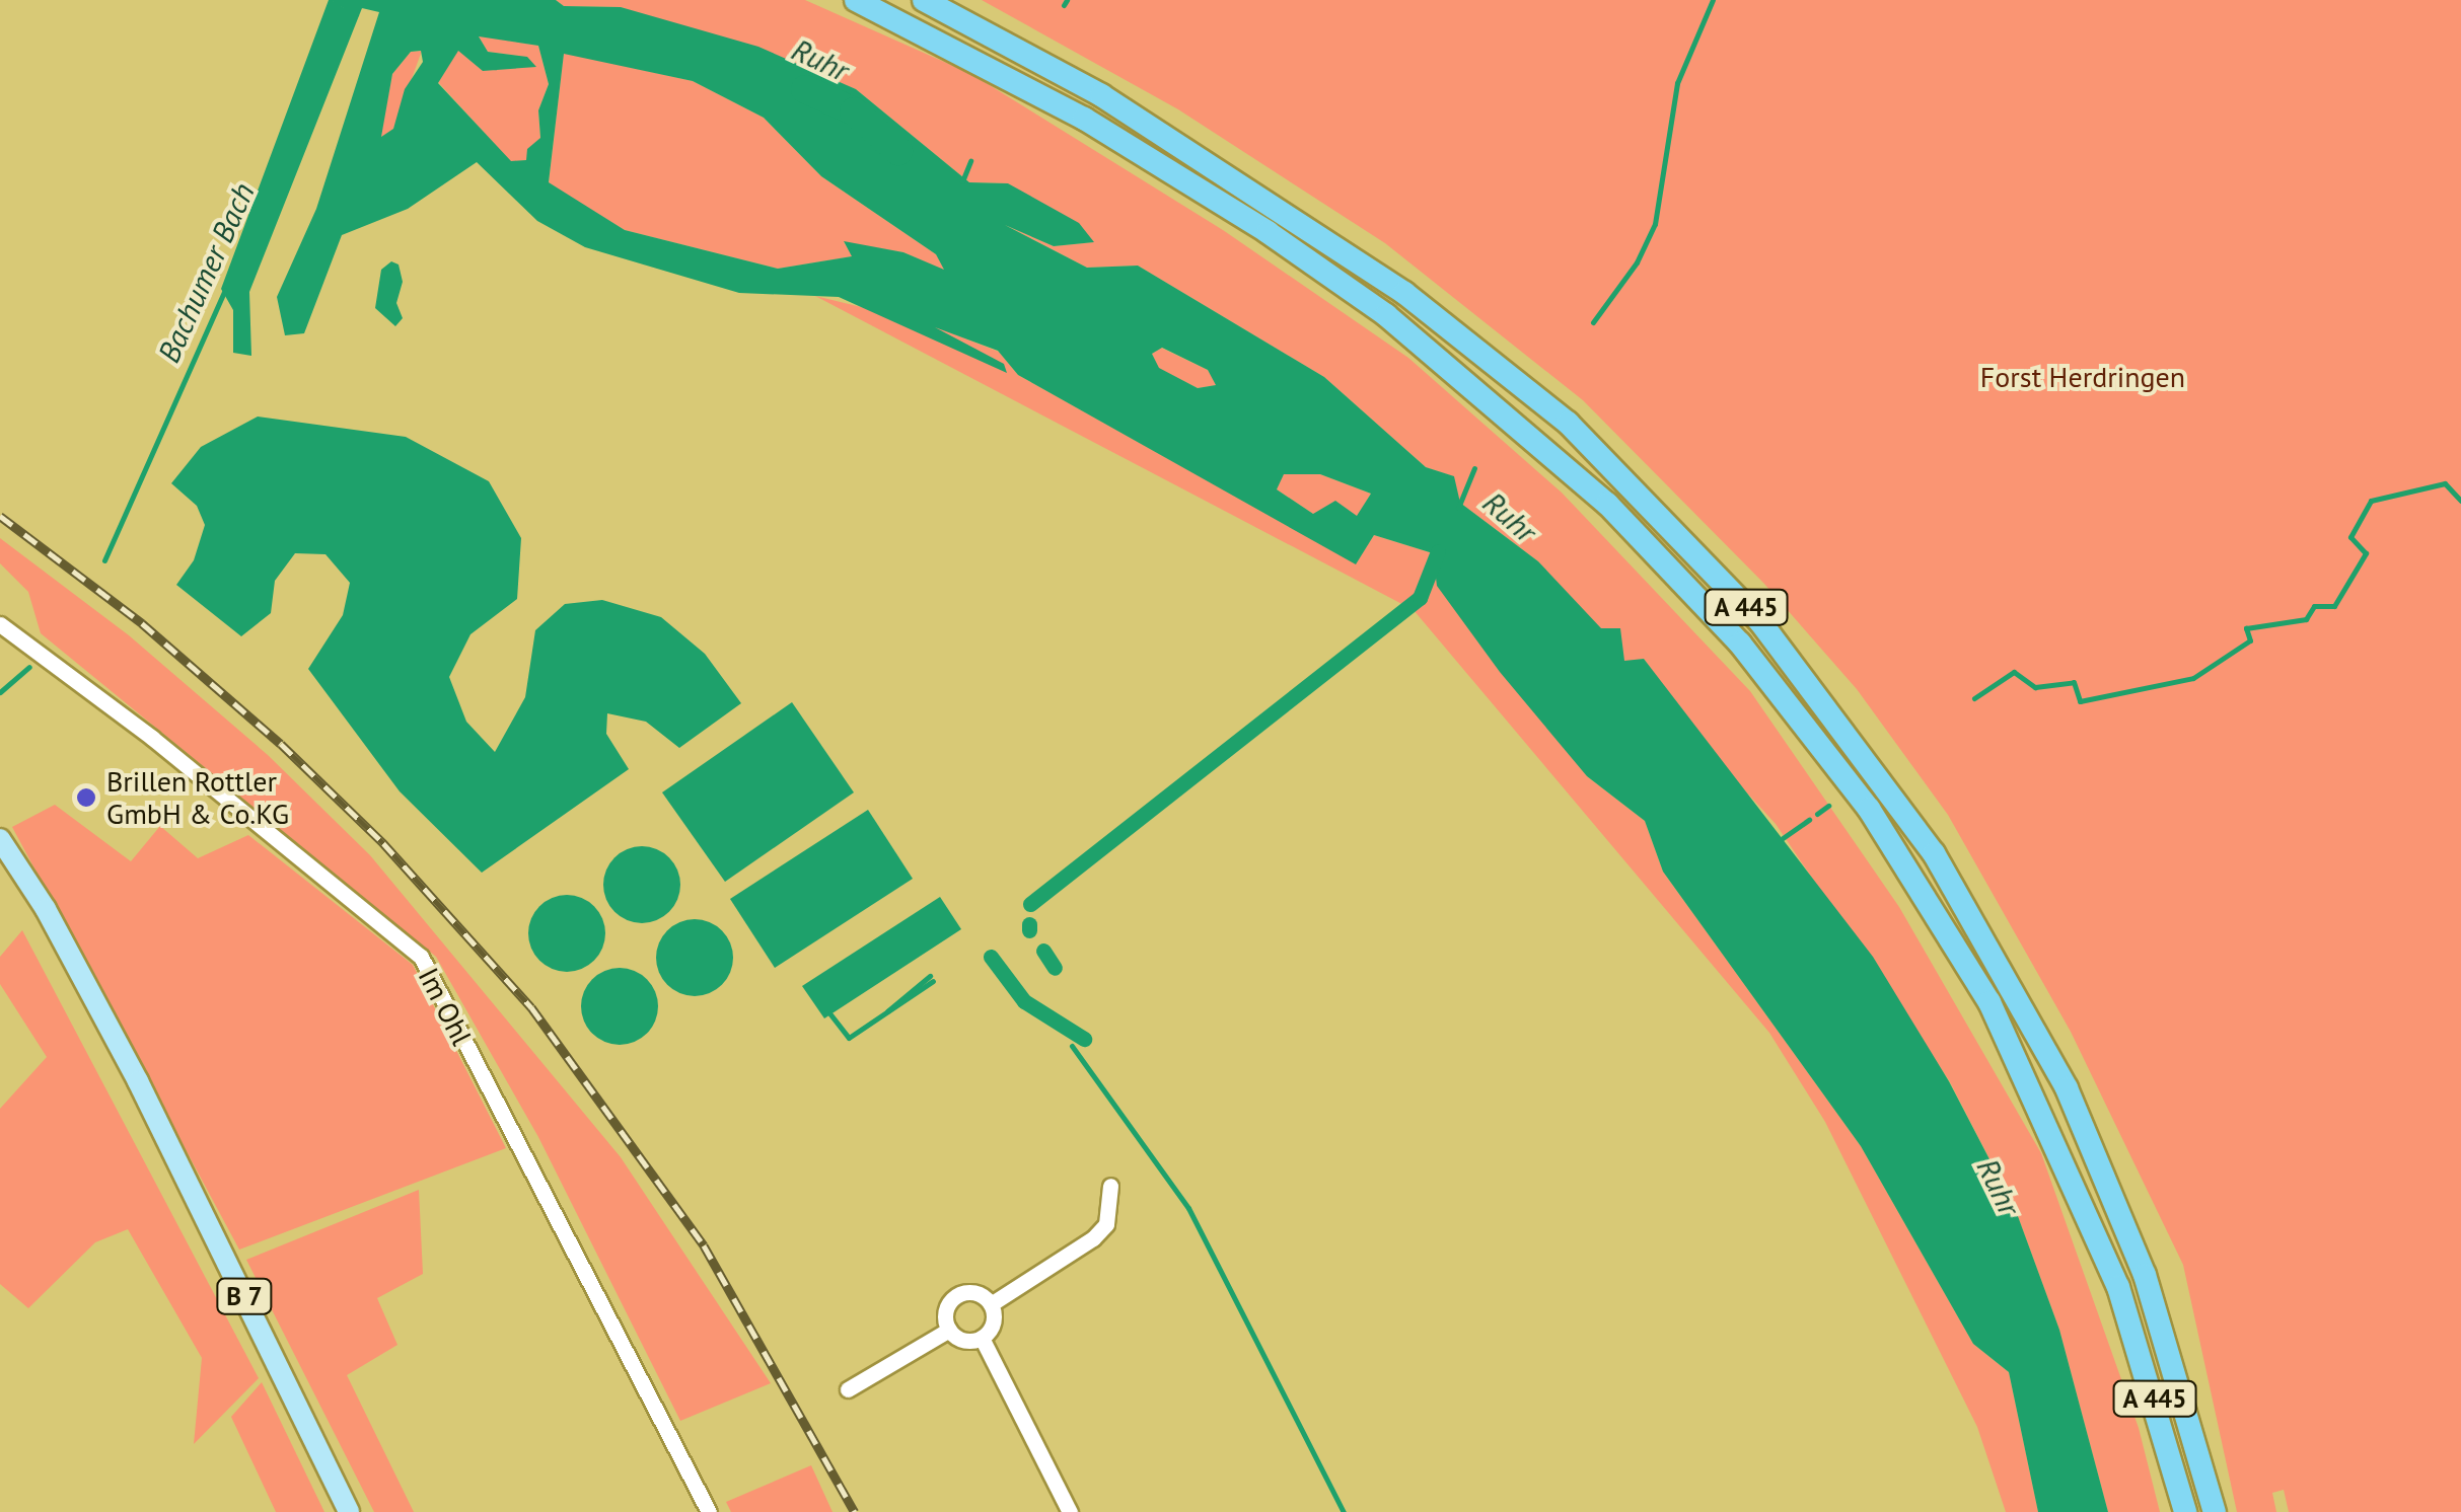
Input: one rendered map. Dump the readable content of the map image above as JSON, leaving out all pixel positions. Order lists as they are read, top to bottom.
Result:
{
  "streets": {
    "highway": ["A 445"],
    "main road": ["B 7"],
    "street": ["Im Ohl"]
  },
  "water": ["Ruhr", "Bachumer Bach"],
  "parks": ["Forst Herdringen"],
  "places": ["Brillen Rottler GmbH & Co.KG"]
}
